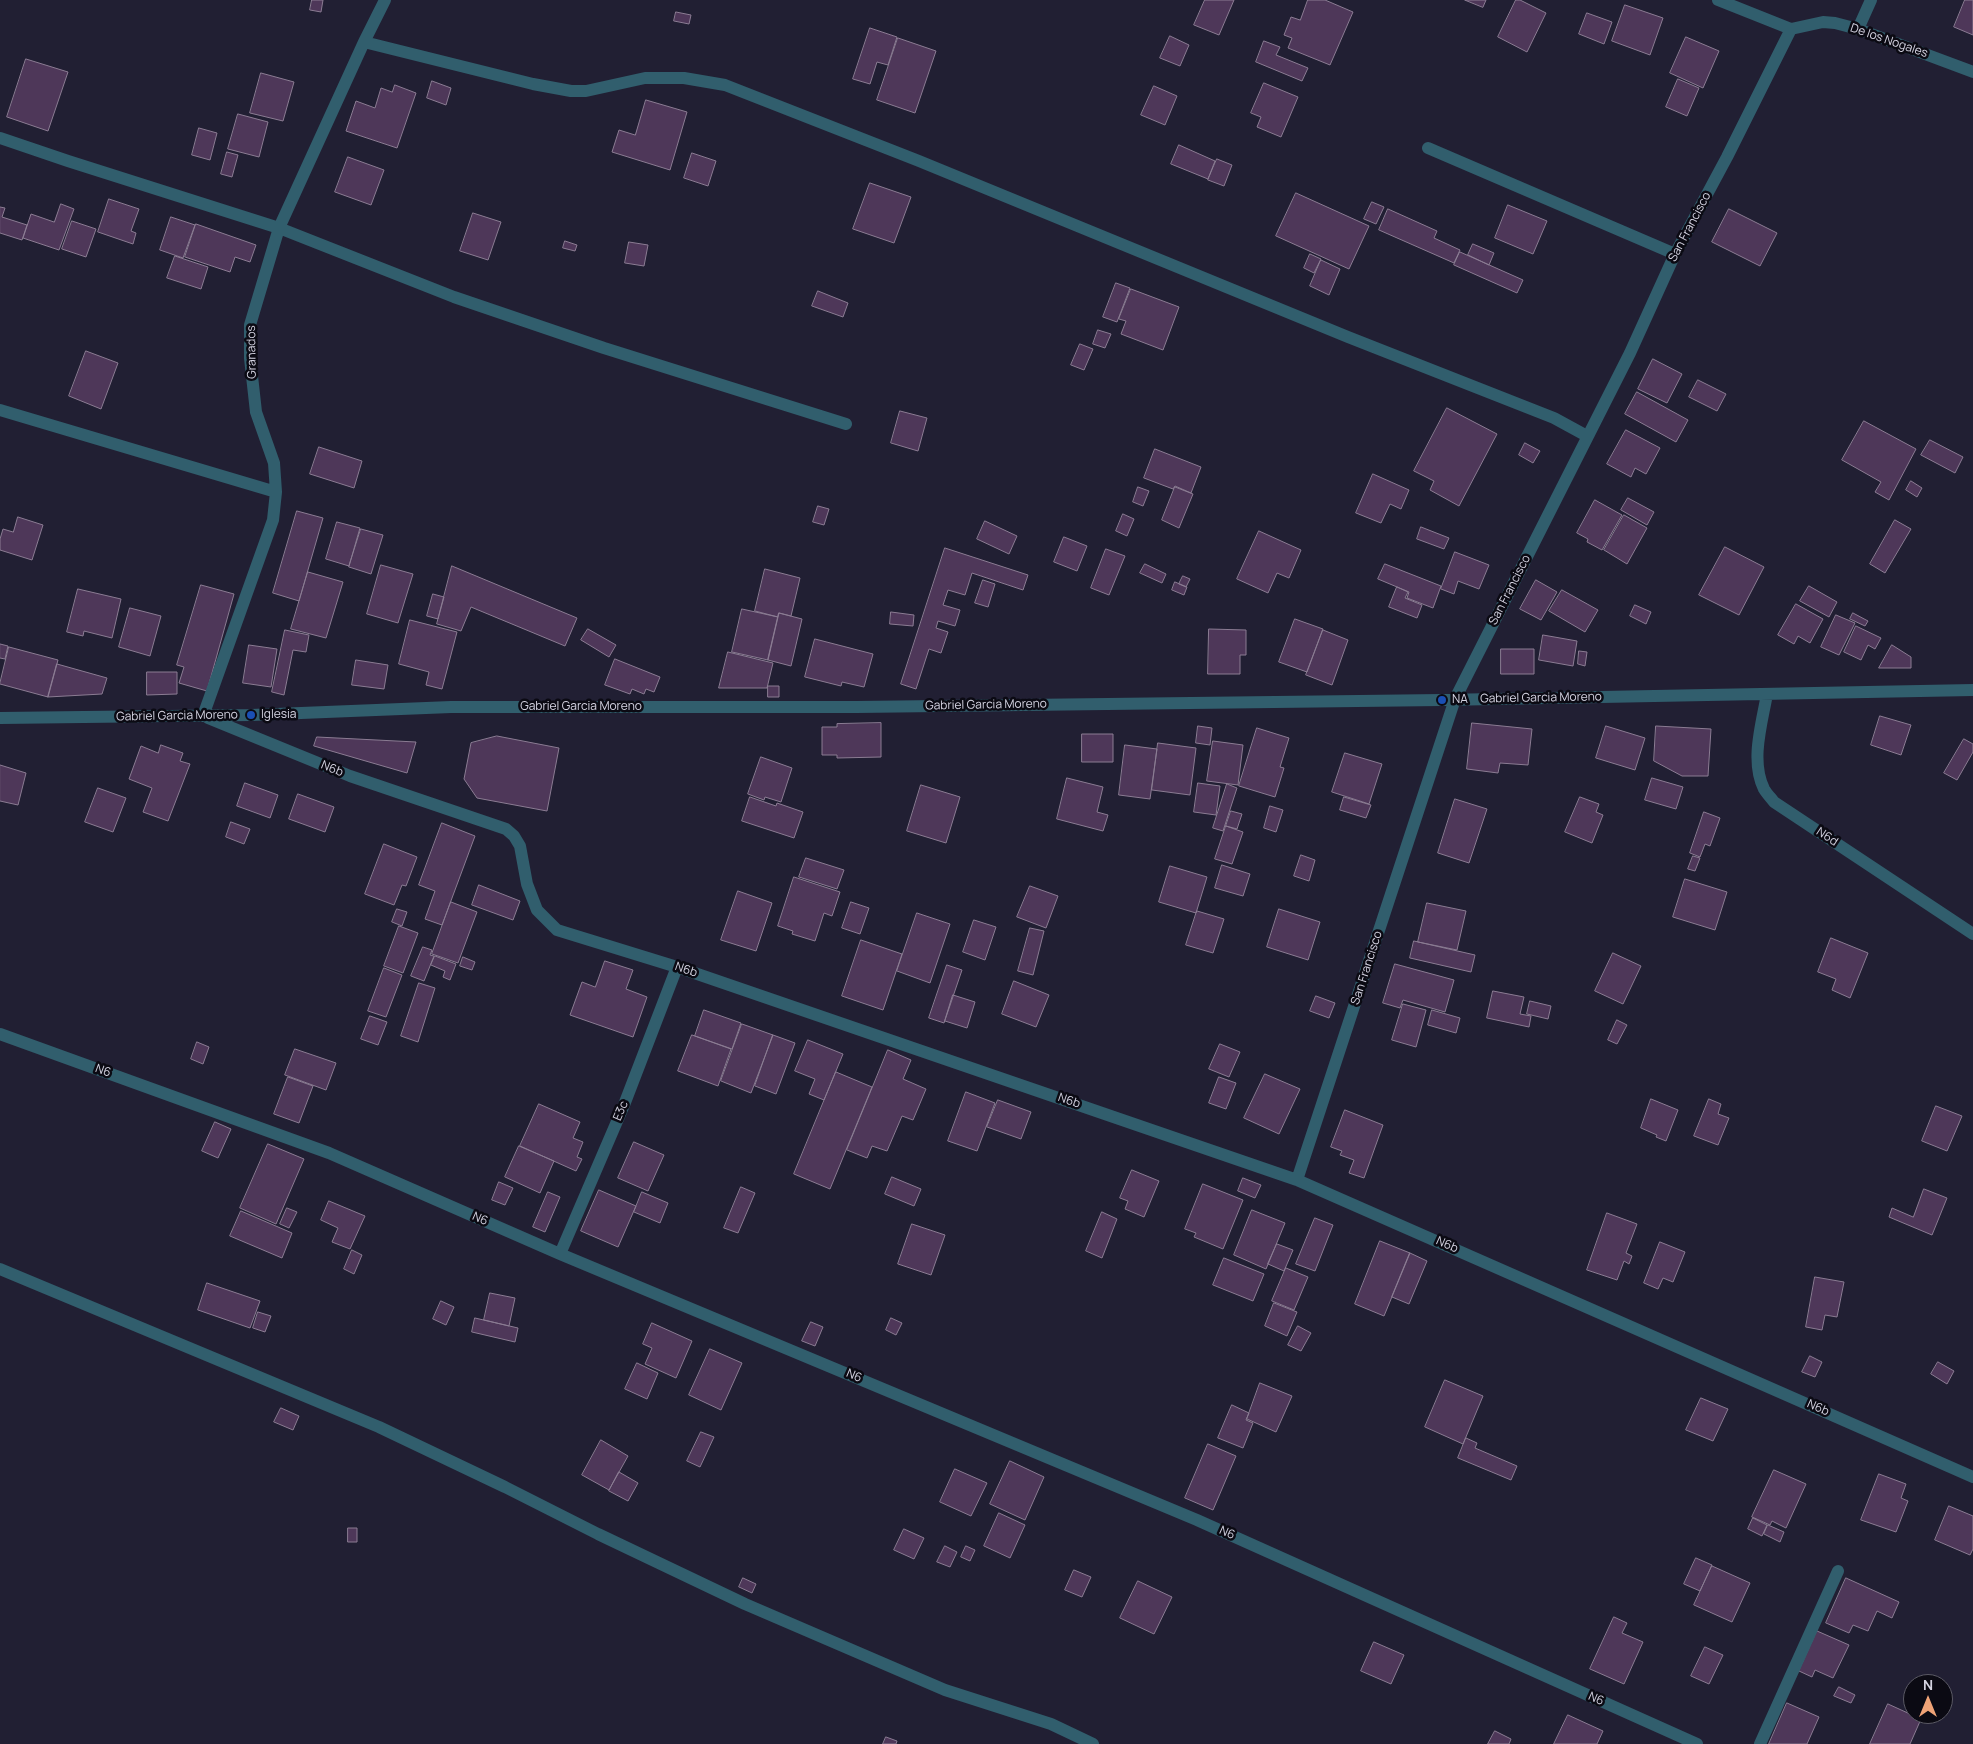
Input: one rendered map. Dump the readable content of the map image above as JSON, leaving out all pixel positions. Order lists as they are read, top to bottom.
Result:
{
  "streets": {
    "street": [
      "De los Nogales",
      "San Francisco",
      "Granados",
      "Gabriel Garcia Moreno",
      "N6b",
      "N6d",
      "N6",
      "E3c"
    ]
  },
  "crossings": [
    ["De los Nogales", "San Francisco"],
    ["San Francisco", "Gabriel Garcia Moreno"],
    ["San Francisco", "N6b"],
    ["Granados", "Gabriel Garcia Moreno"],
    ["Granados", "N6b"],
    ["Gabriel Garcia Moreno", "N6b"],
    ["Gabriel Garcia Moreno", "N6d"],
    ["N6b", "E3c"],
    ["N6", "E3c"]
  ],
  "places": ["NA", "Iglesia"],
  "north": "top"
}
